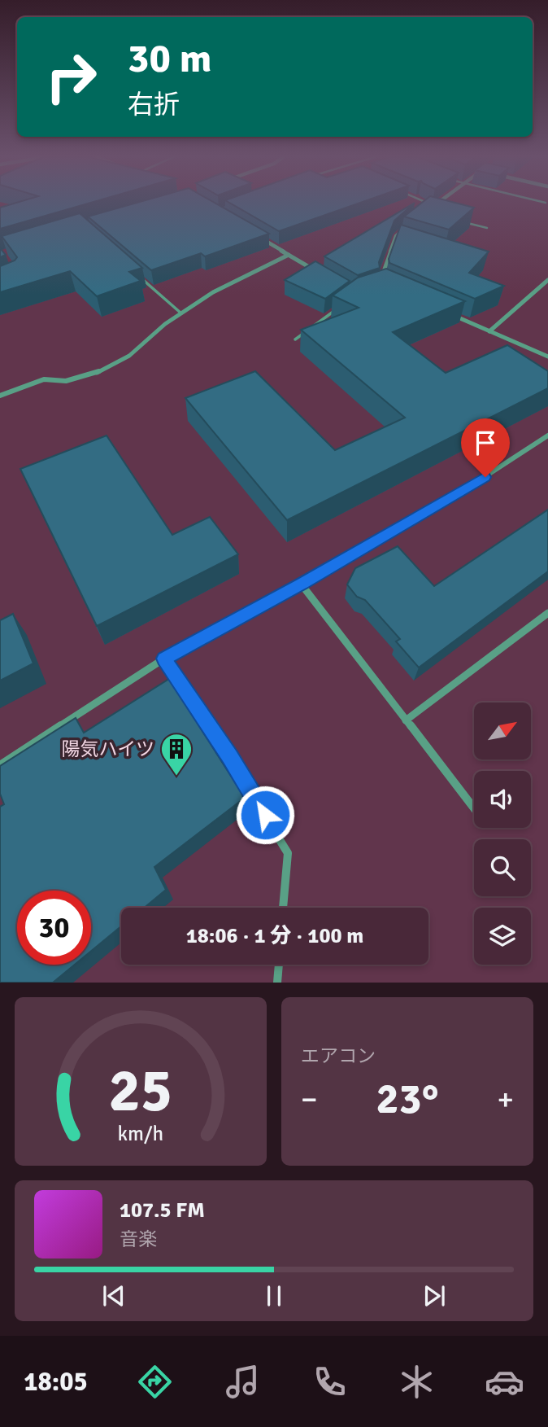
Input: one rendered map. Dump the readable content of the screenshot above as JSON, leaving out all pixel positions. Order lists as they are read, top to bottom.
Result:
{
  "places": {
    "building": ["陽気ハイツ"]
  },
  "north": "top right",
  "page": {
    "turn": ["30 m", "右折"],
    "limit": "30",
    "trip": "18:06 · 1 分 · 100 m",
    "tile": "エアコン",
    "heat": ["−", "23°", "+"],
    "song": ["107.5 FM", "音楽"],
    "tabs": "18:05",
    "gauge": ["25", "km/h"]
  }
}
